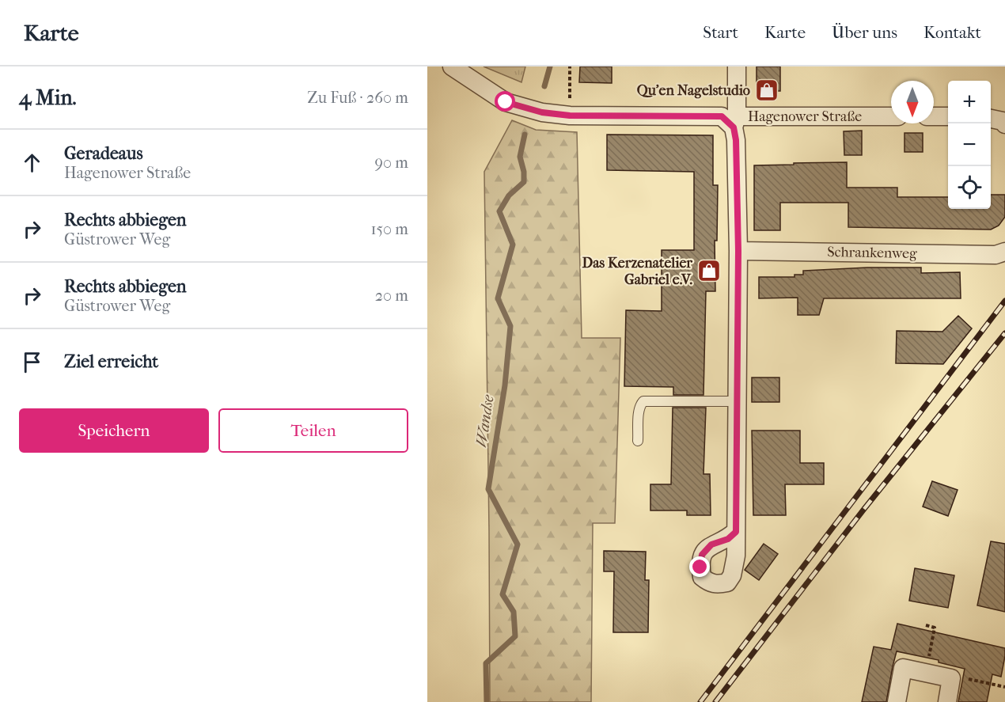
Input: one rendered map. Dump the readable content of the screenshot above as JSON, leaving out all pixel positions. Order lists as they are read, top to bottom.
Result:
{
  "streets": {
    "street": ["Hagenower Straße", "Schrankenweg"]
  },
  "water": ["Wandse"],
  "places": {
    "shop": ["Qu’en Nagelstudio", "Das Kerzenatelier Gabriel e.V."]
  },
  "north": "bottom",
  "page": {
    "header": "Karte",
    "nav": [
      "Start",
      "Karte",
      "Über uns",
      "Kontakt"
    ],
    "heading": ["4 Min.", "Zu Fuß · 260 m"],
    "map_buttons": ["+", "−"],
    "list": [
      ["Geradeaus", "Hagenower Straße", "90 m"],
      ["Rechts abbiegen", "Güstrower Weg", "150 m"],
      ["Rechts abbiegen", "Güstrower Weg", "20 m"],
      "Ziel erreicht"
    ],
    "buttons": ["Speichern", "Teilen"]
  }
}
